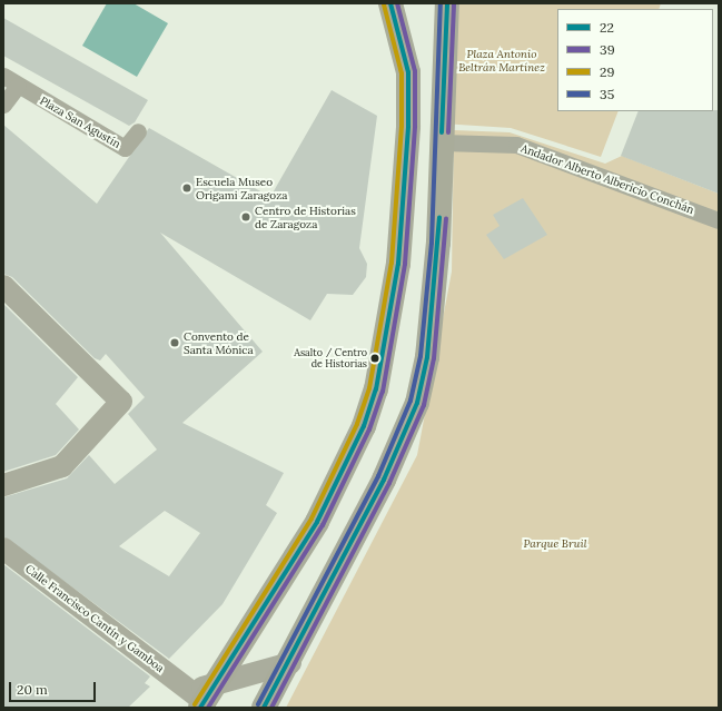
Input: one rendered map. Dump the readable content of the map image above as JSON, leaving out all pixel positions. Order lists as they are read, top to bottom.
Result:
{
  "streets": {
    "street": ["Plaza San Agustín", "Andador Alberto Albericio Conchán", "Calle Francisco Cantín y Gamboa"]
  },
  "parks": ["Plaza Antonio Beltrán Martínez", "Parque Bruil"],
  "places": [
    "Escuela Museo Origami Zaragoza",
    "Centro de Historias de Zaragoza",
    "Convento de Santa Mónica",
    "Asalto / Centro de Historias"
  ],
  "lines": [
    "transit line 22",
    "transit line 39",
    "transit line 35",
    "transit line 29"
  ],
  "legend": [
    "22",
    "39",
    "29",
    "35"
  ],
  "scale_bar": "20 m"
}
